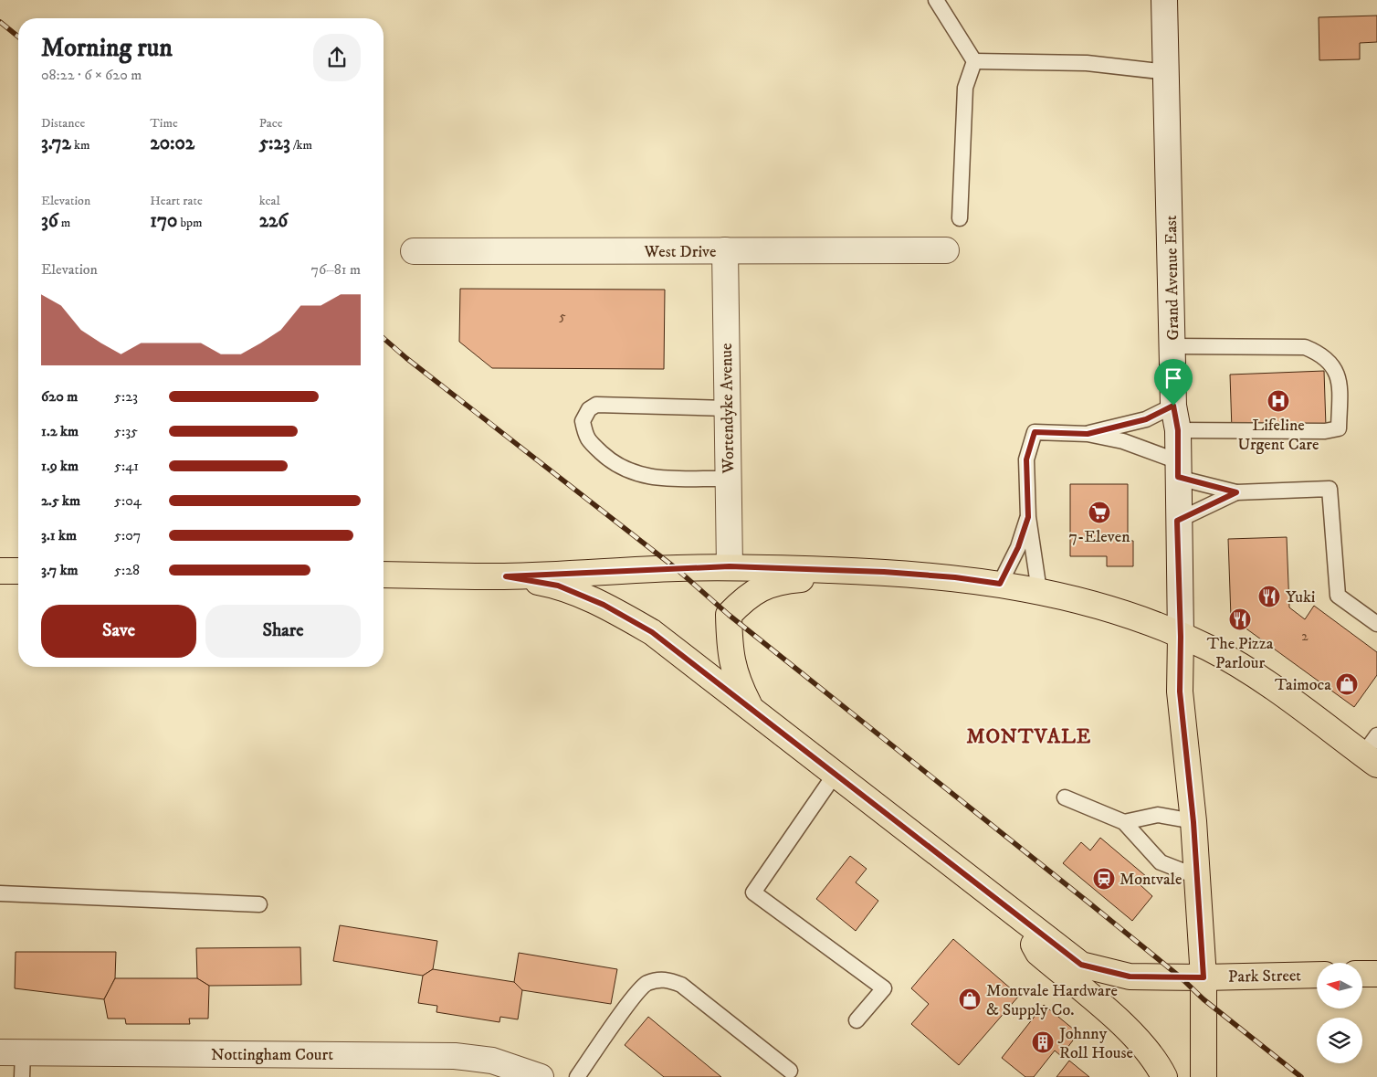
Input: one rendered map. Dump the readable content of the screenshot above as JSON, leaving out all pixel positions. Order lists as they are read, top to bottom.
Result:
{
  "streets": {
    "main road": ["Park Street"],
    "street": [
      "West Drive",
      "Grand Avenue East",
      "Wortendyke Avenue",
      "Nottingham Court"
    ]
  },
  "crossings": [
    ["West Drive", "Wortendyke Avenue"]
  ],
  "districts": ["MONTVALE"],
  "places": {
    "hospital": ["Lifeline Urgent Care"],
    "supermarket": ["7-Eleven"],
    "restaurant": ["Yuki", "The Pizza Parlour"],
    "shop": ["Taimoca", "Montvale Hardware & Supply Co."],
    "station": ["Montvale"],
    "building": ["Johnny Roll House"]
  },
  "house_numbers": ["5", "2"],
  "north": "left",
  "page": {
    "heading": ["Morning run", "08:22 · 6 × 620 m"],
    "stats": [
      ["Distance", "3.72 km"],
      ["Time", "20:02"],
      ["Pace", "5:23 /km"],
      ["Elevation", "36 m"],
      ["Heart rate", "170 bpm"],
      ["kcal", "226"]
    ],
    "chart": ["Elevation", "76–81 m"],
    "list": [
      {
        "name": "620 m",
        "note": "5:23"
      },
      {
        "name": "1.2 km",
        "note": "5:35"
      },
      {
        "name": "1.9 km",
        "note": "5:41"
      },
      {
        "name": "2.5 km",
        "note": "5:04"
      },
      {
        "name": "3.1 km",
        "note": "5:07"
      },
      {
        "name": "3.7 km",
        "note": "5:28"
      }
    ],
    "buttons": ["Save", "Share"]
  }
}
